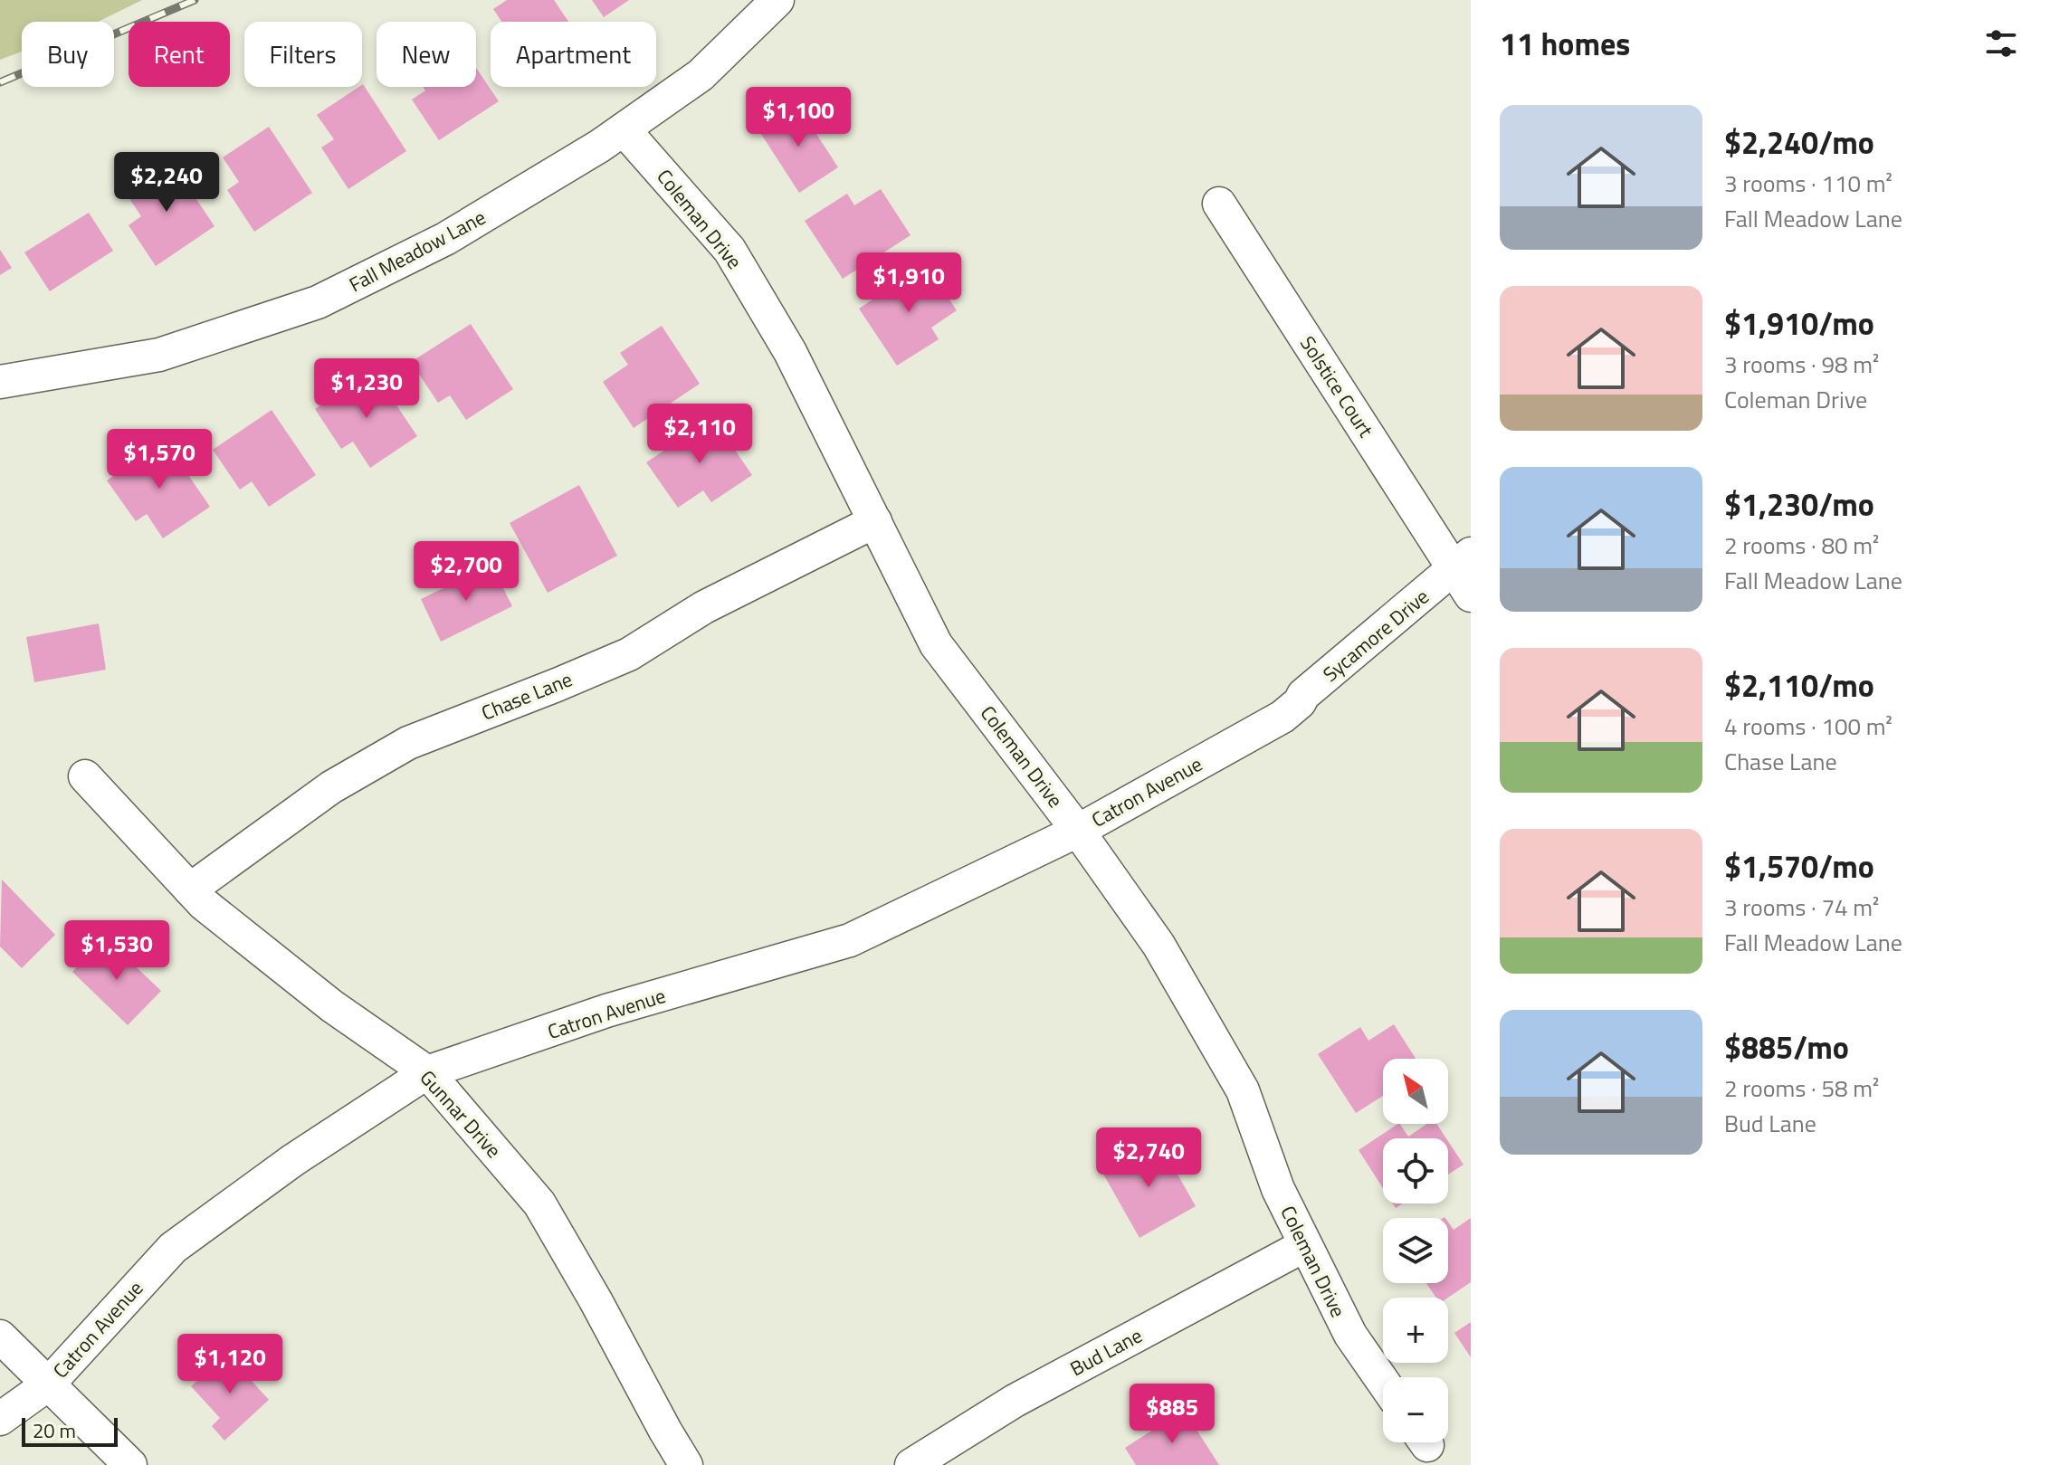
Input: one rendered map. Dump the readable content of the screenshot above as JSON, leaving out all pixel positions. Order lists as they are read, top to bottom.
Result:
{
  "streets": {
    "street": [
      "Coleman Drive",
      "Fall Meadow Lane",
      "Solstice Court",
      "Sycamore Drive",
      "Chase Lane",
      "Catron Avenue",
      "Gunnar Drive",
      "Bud Lane"
    ]
  },
  "crossings": [
    ["Coleman Drive", "Fall Meadow Lane"],
    ["Coleman Drive", "Chase Lane"],
    ["Coleman Drive", "Catron Avenue"],
    ["Coleman Drive", "Bud Lane"],
    ["Solstice Court", "Sycamore Drive"],
    ["Sycamore Drive", "Catron Avenue"],
    ["Chase Lane", "Gunnar Drive"],
    ["Catron Avenue", "Gunnar Drive"]
  ],
  "scale_bar": "20 m",
  "north": "top left",
  "page": {
    "heading": "11 homes",
    "chip": [
      "Buy",
      "Rent",
      "Filters",
      "New",
      "Apartment"
    ],
    "price": [
      "$1,100",
      "$2,240",
      "$1,910",
      "$1,230",
      "$2,110",
      "$1,570",
      "$2,700",
      "$1,530",
      "$2,740",
      "$1,120",
      "$885"
    ],
    "list": [
      {
        "name": "$2,240/mo",
        "note": "3 rooms · 110 m² · Fall Meadow Lane"
      },
      {
        "name": "$1,910/mo",
        "note": "3 rooms · 98 m² · Coleman Drive"
      },
      {
        "name": "$1,230/mo",
        "note": "2 rooms · 80 m² · Fall Meadow Lane"
      },
      {
        "name": "$2,110/mo",
        "note": "4 rooms · 100 m² · Chase Lane"
      },
      {
        "name": "$1,570/mo",
        "note": "3 rooms · 74 m² · Fall Meadow Lane"
      },
      {
        "name": "$885/mo",
        "note": "2 rooms · 58 m² · Bud Lane"
      }
    ],
    "map_buttons": ["+", "−"],
    "scale": "20 m"
  }
}
